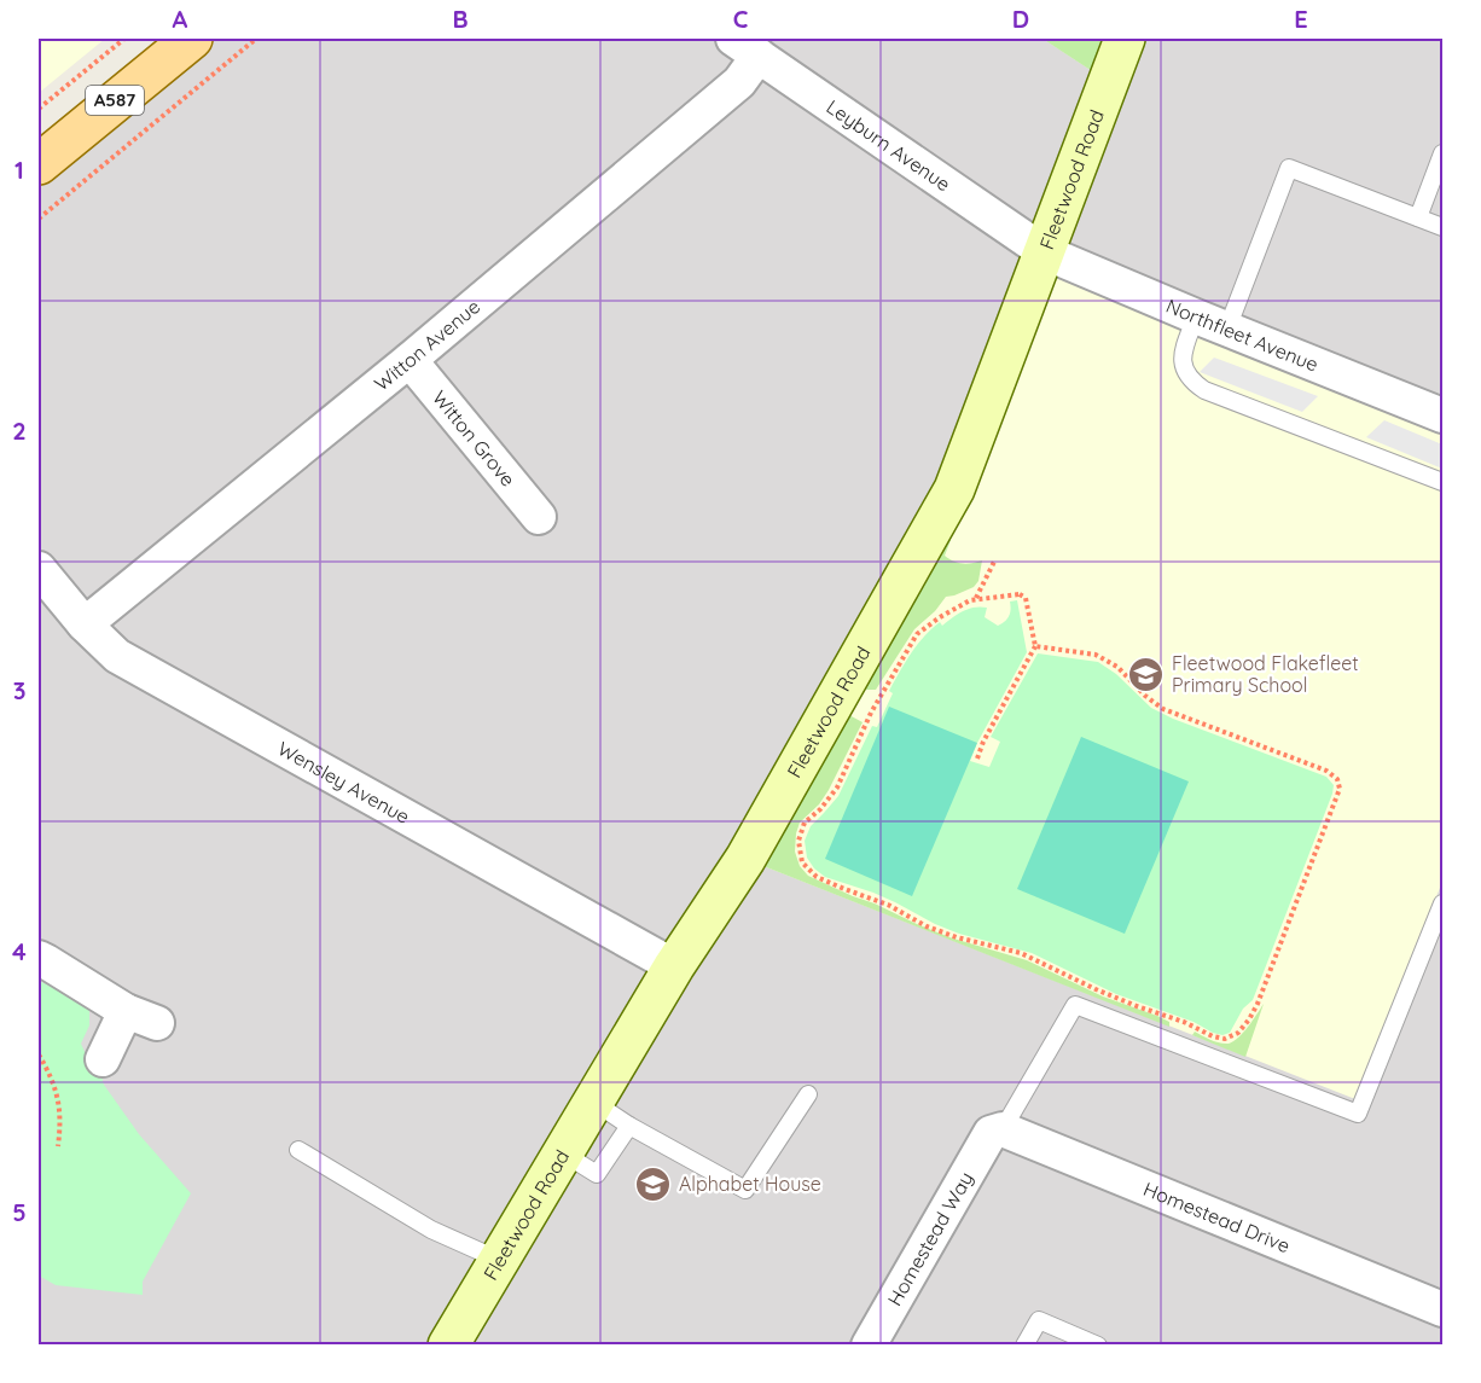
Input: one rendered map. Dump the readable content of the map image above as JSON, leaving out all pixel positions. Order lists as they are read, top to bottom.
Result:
{
  "streets": {
    "main road": ["A587"],
    "street": [
      "Leyburn Avenue",
      "Fleetwood Road",
      "Northfleet Avenue",
      "Witton Avenue",
      "Witton Grove",
      "Wensley Avenue",
      "Homestead Drive",
      "Homestead Way"
    ]
  },
  "crossings": [
    ["Leyburn Avenue", "Fleetwood Road"],
    ["Leyburn Avenue", "Northfleet Avenue"],
    ["Leyburn Avenue", "Witton Avenue"],
    ["Fleetwood Road", "Northfleet Avenue"],
    ["Fleetwood Road", "Wensley Avenue"],
    ["Witton Avenue", "Witton Grove"],
    ["Witton Avenue", "Wensley Avenue"],
    ["Homestead Drive", "Homestead Way"]
  ],
  "places": {
    "school or university": ["Fleetwood Flakefleet Primary School", "Alphabet House"]
  },
  "grid": {
    "columns": [
      "A",
      "B",
      "C",
      "D",
      "E"
    ],
    "rows": [
      "1",
      "2",
      "3",
      "4",
      "5"
    ]
  }
}
